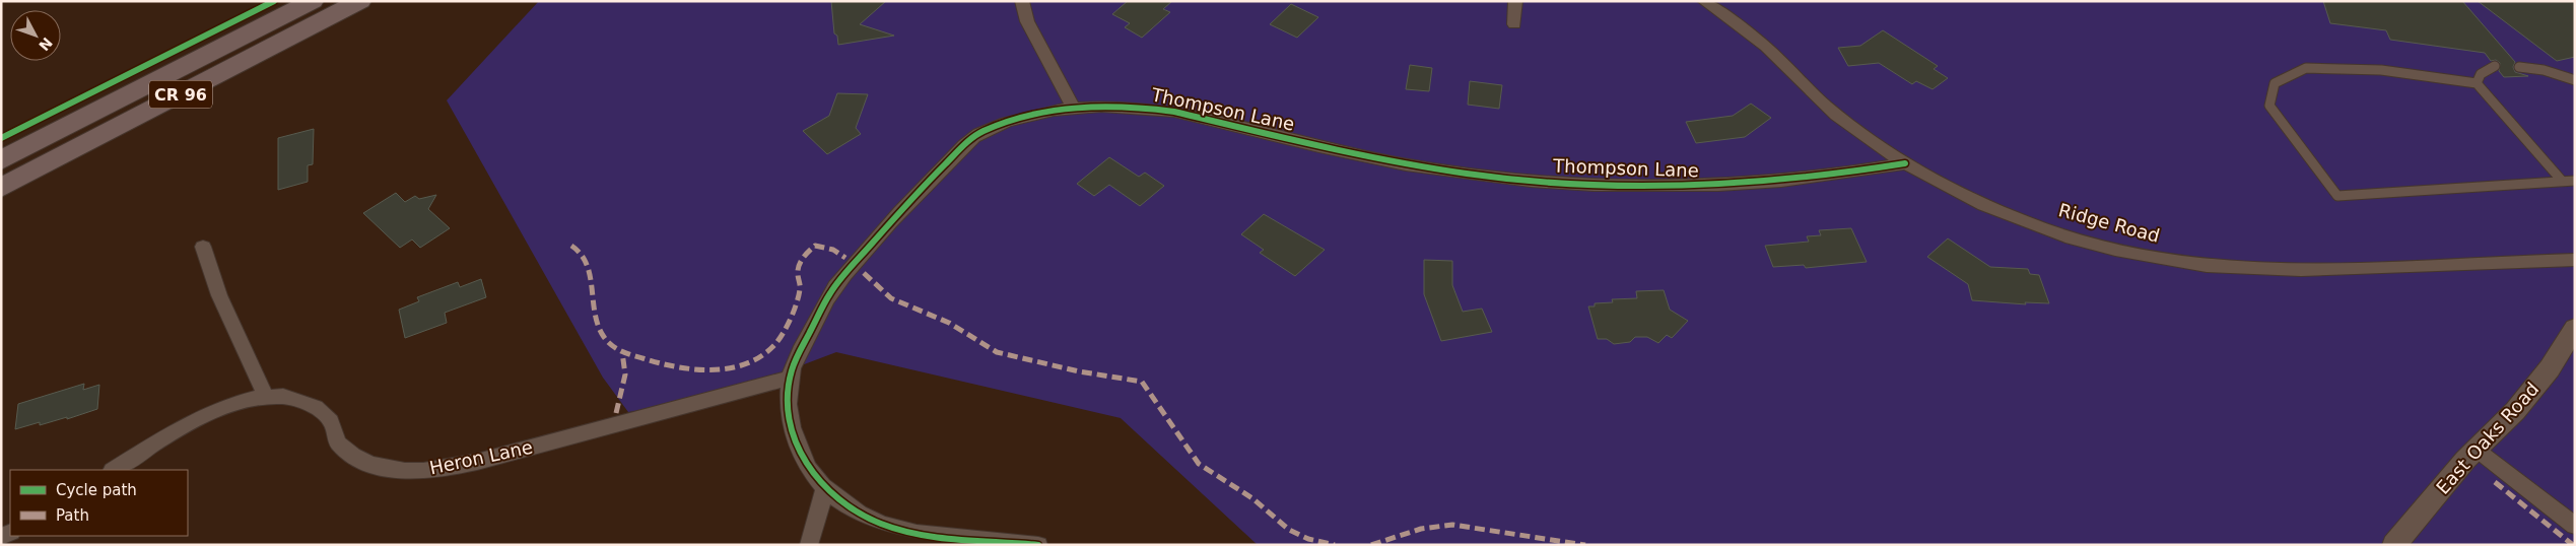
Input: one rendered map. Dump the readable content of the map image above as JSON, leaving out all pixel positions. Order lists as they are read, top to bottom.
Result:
{
  "streets": {
    "main road": ["CR 96"],
    "street": [
      "Thompson Lane",
      "Ridge Road",
      "East Oaks Road",
      "Heron Lane"
    ]
  },
  "crossings": [
    ["Thompson Lane", "Ridge Road"],
    ["Thompson Lane", "Heron Lane"]
  ],
  "legend": ["Cycle path", "Path"],
  "north": "bottom right"
}
